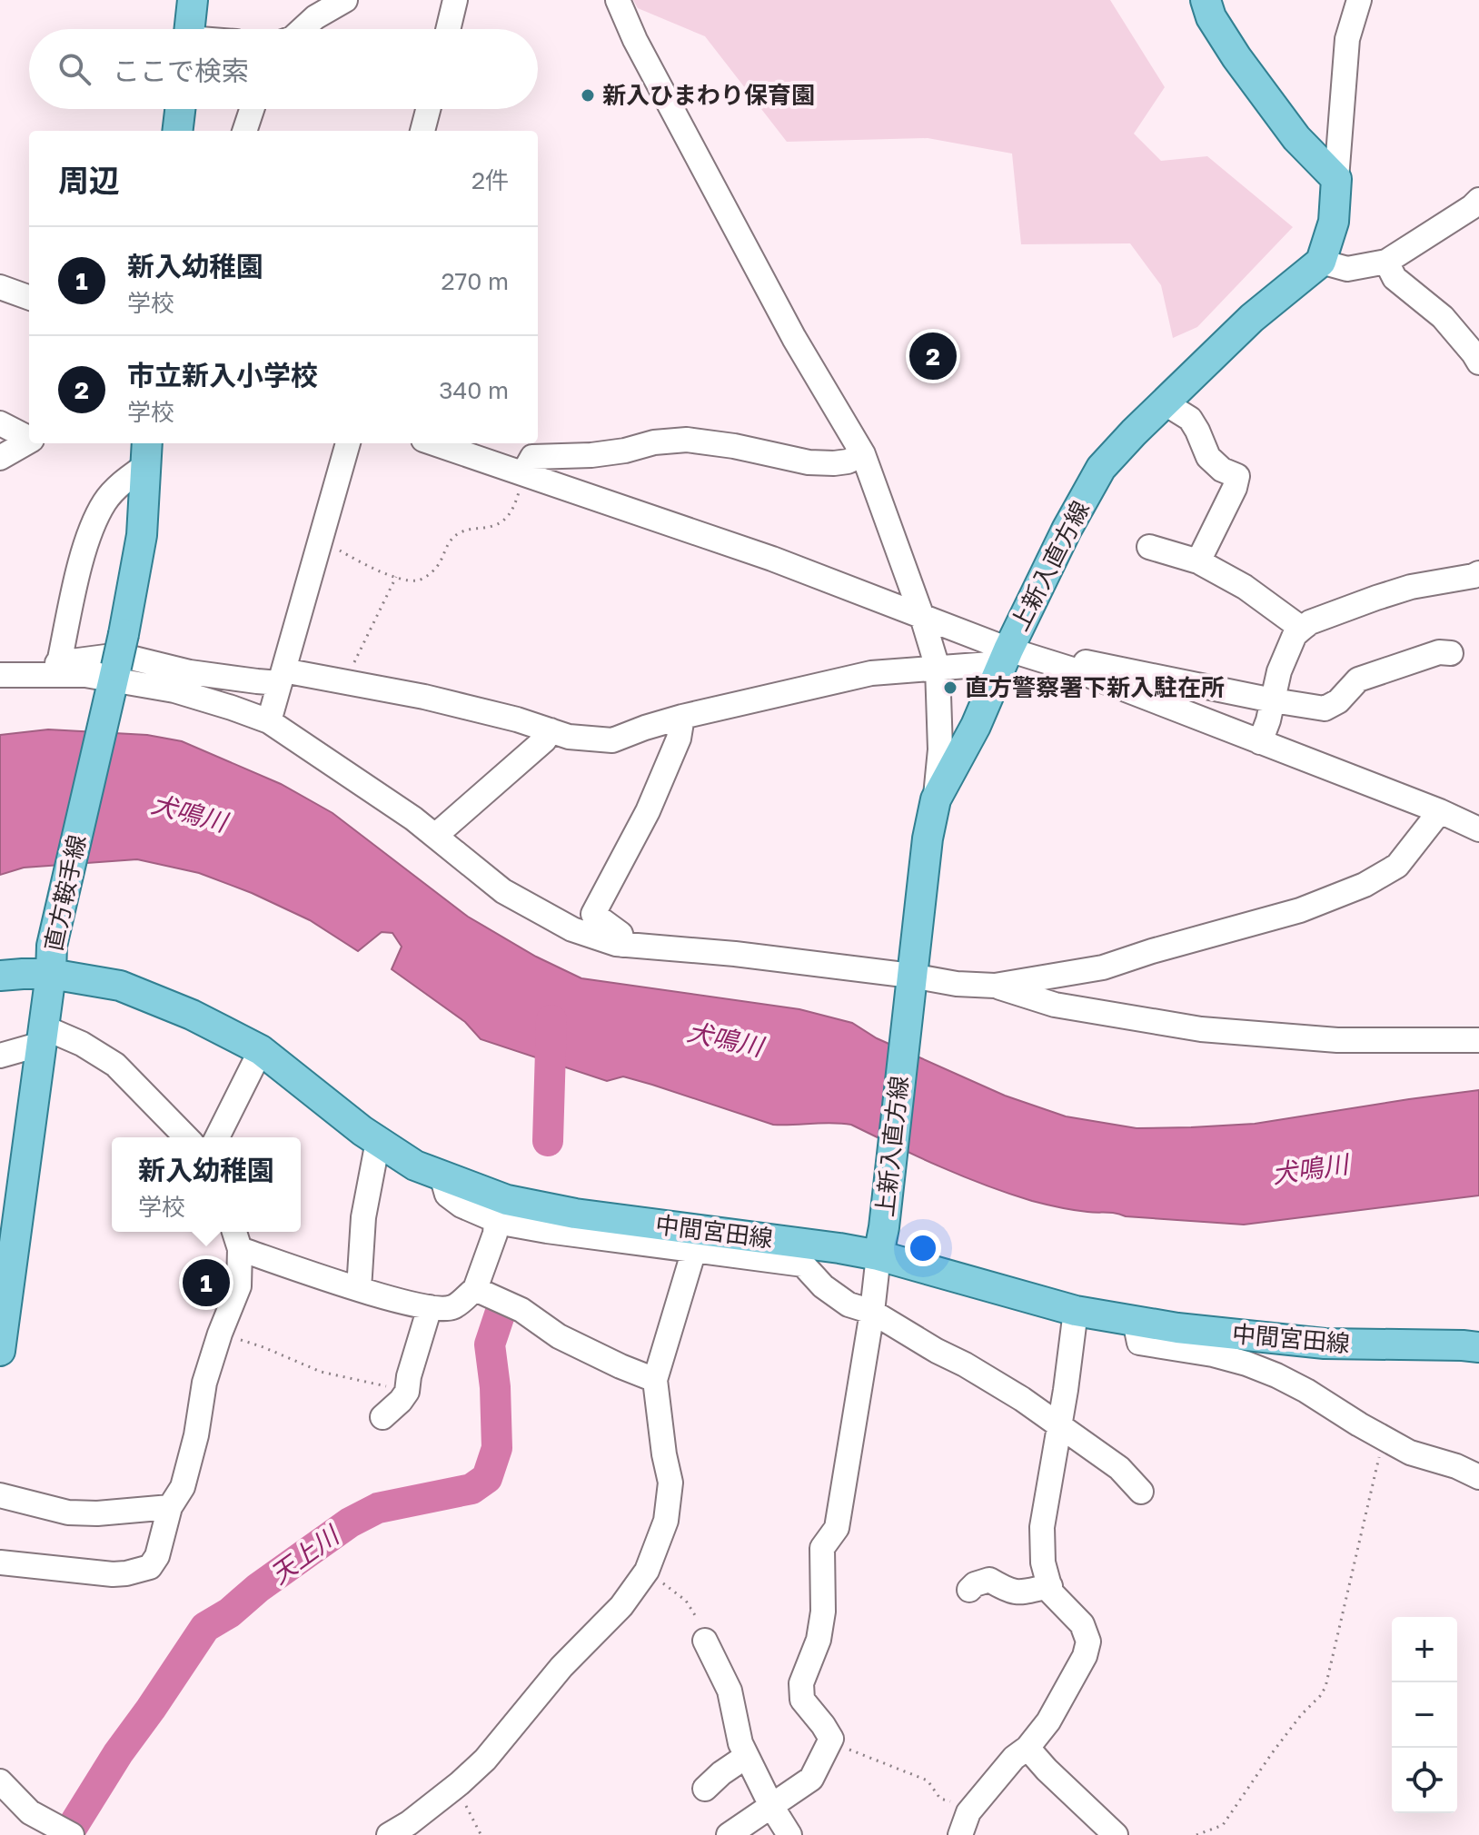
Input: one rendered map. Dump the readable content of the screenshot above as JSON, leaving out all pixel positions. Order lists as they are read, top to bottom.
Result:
{
  "streets": {
    "main road": ["上新入直方線", "直方鞍手線", "中間宮田線"]
  },
  "crossings": [
    ["上新入直方線", "中間宮田線"],
    ["直方鞍手線", "中間宮田線"]
  ],
  "water": ["犬鳴川", "天上川"],
  "places": ["新入ひまわり保育園", "直方警察署下新入駐在所"],
  "page": {
    "search": "ここで検索",
    "heading": ["周辺", "2件"],
    "list": [
      {
        "mark": "1",
        "name": "新入幼稚園",
        "note": "学校",
        "value": "270 m"
      },
      {
        "mark": "2",
        "name": "市立新入小学校",
        "note": "学校",
        "value": "340 m"
      }
    ],
    "pins": ["2", "1"],
    "popup": ["新入幼稚園", "学校"],
    "map_buttons": ["+", "−"]
  }
}
